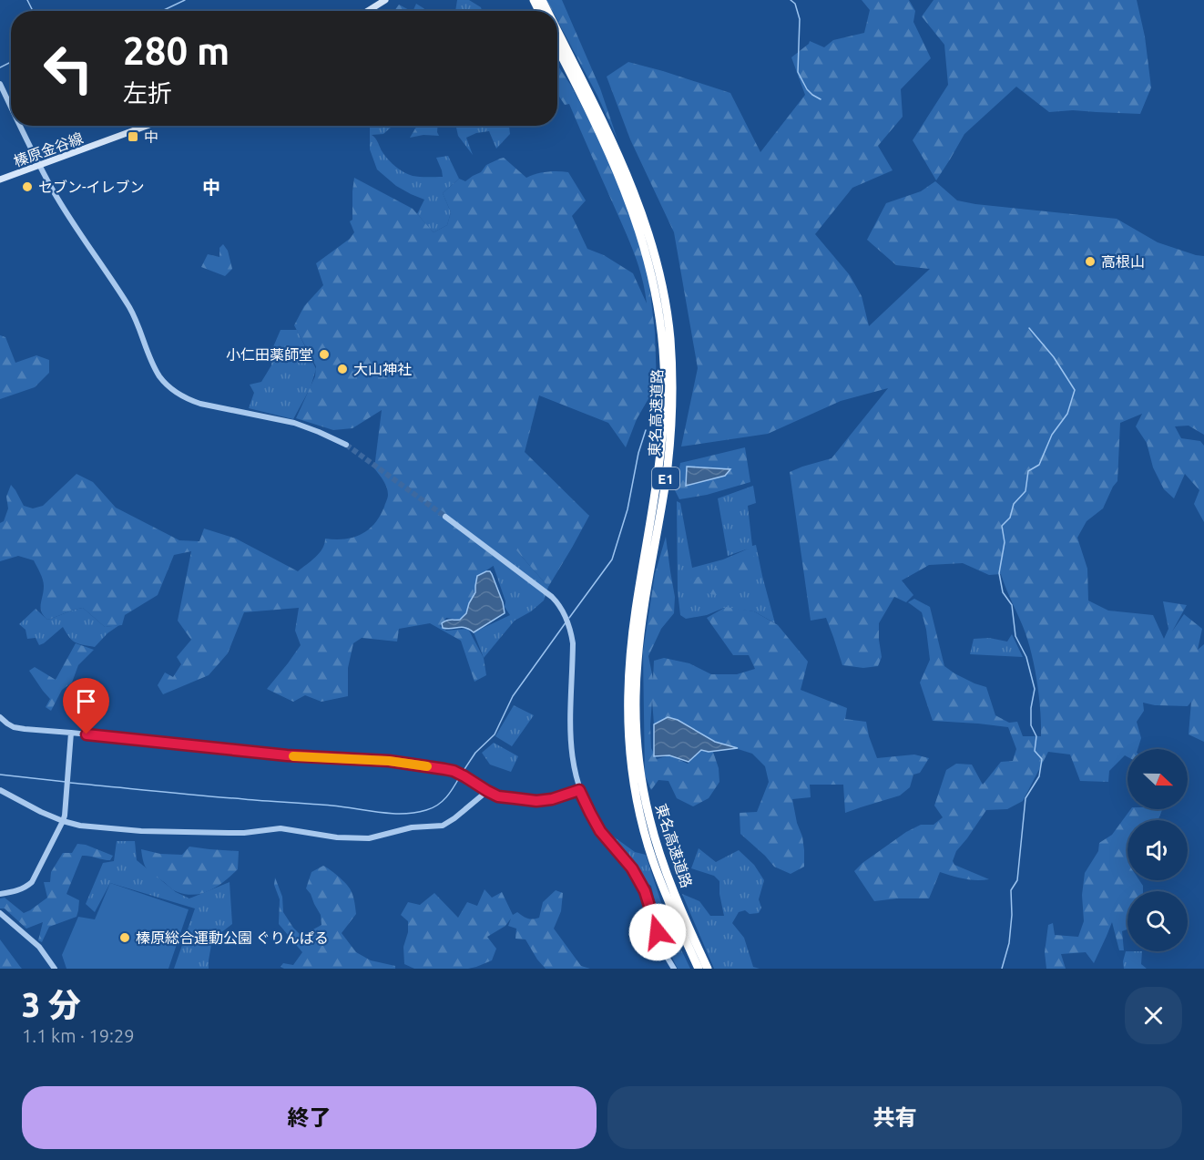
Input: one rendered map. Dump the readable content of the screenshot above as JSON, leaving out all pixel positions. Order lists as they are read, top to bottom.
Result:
{
  "streets": {
    "highway": ["東名高速道路", "E1"],
    "main road": ["榛原金谷線"]
  },
  "districts": ["中"],
  "places": {
    "transit": ["中"],
    "other": [
      "セブン-イレブン",
      "高根山",
      "小仁田薬師堂",
      "大山神社",
      "榛原総合運動公園 ぐりんぱる"
    ]
  },
  "north": "right",
  "page": {
    "turn": ["280 m", "左折"],
    "heading": ["3 分", "1.1 km · 19:29"],
    "buttons": ["終了", "共有"]
  }
}
